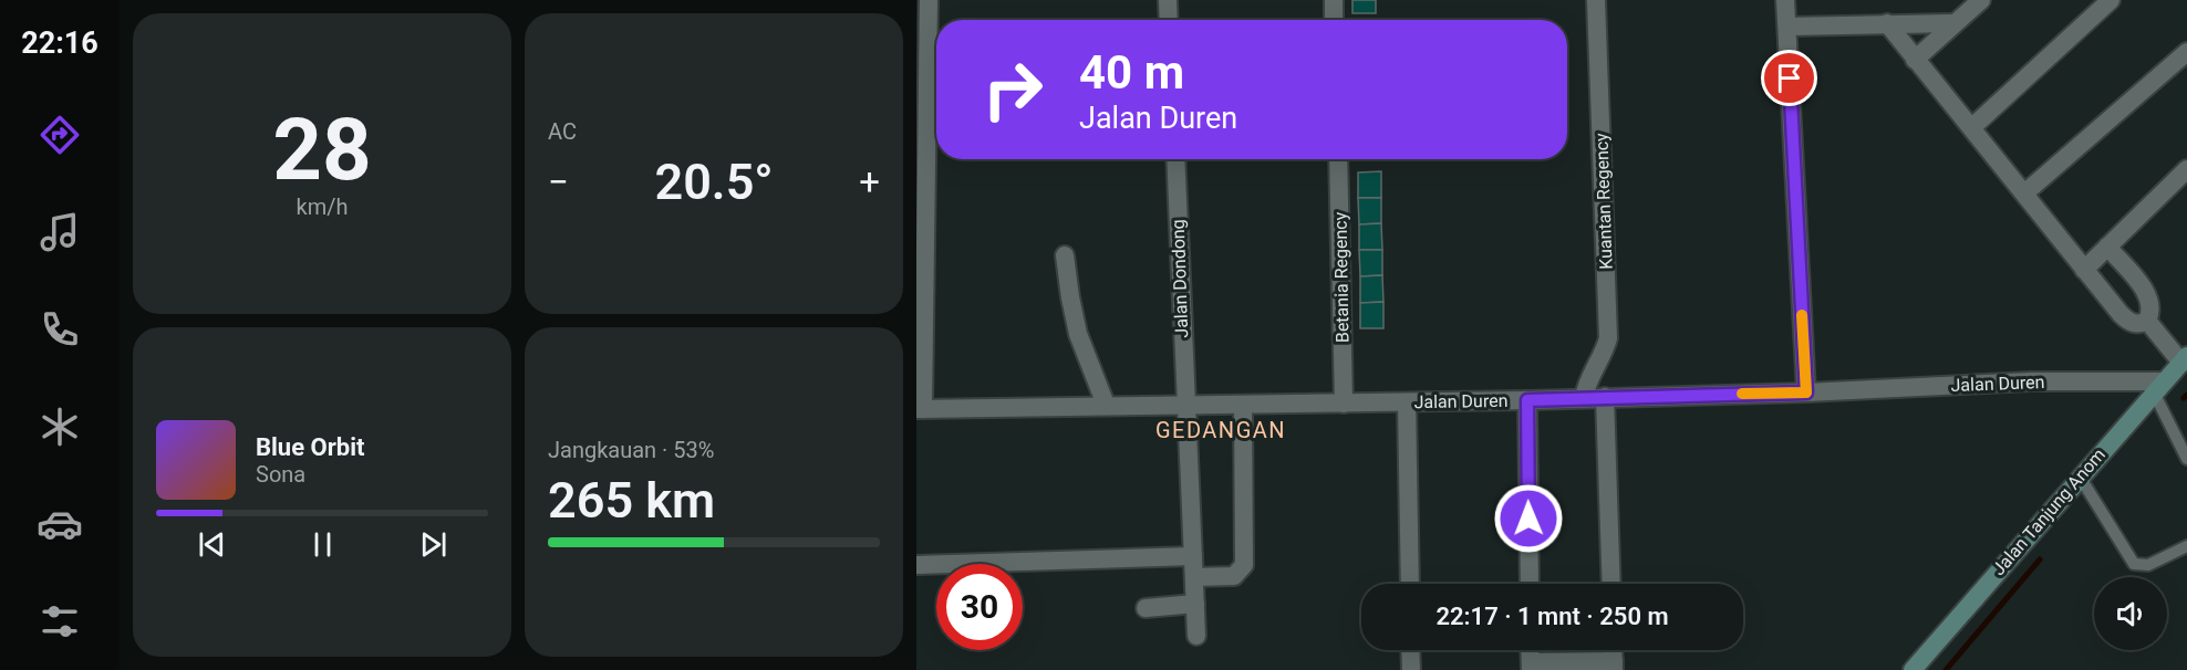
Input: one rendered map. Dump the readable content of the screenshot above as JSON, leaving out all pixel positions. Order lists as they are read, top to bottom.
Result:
{
  "streets": {
    "main road": ["Jalan Tanjung Anom"],
    "street": [
      "Kuantan Regency",
      "Betania Regency",
      "Jalan Dondong",
      "Jalan Duren"
    ]
  },
  "crossings": [
    ["Kuantan Regency", "Jalan Duren"],
    ["Betania Regency", "Jalan Duren"],
    ["Jalan Dondong", "Jalan Duren"],
    ["Jalan Duren", "Jalan Tanjung Anom"]
  ],
  "districts": ["GEDANGAN"],
  "page": {
    "tabs": "22:16",
    "tile": [
      ["28", "km/h"],
      "AC",
      ["Jangkauan · 53%", "265 km"]
    ],
    "turn": ["40 m", "Jalan Duren"],
    "heat": ["−", "20.5°", "+"],
    "song": ["Blue Orbit", "Sona"],
    "limit": "30",
    "trip": "22:17 · 1 mnt · 250 m"
  }
}
